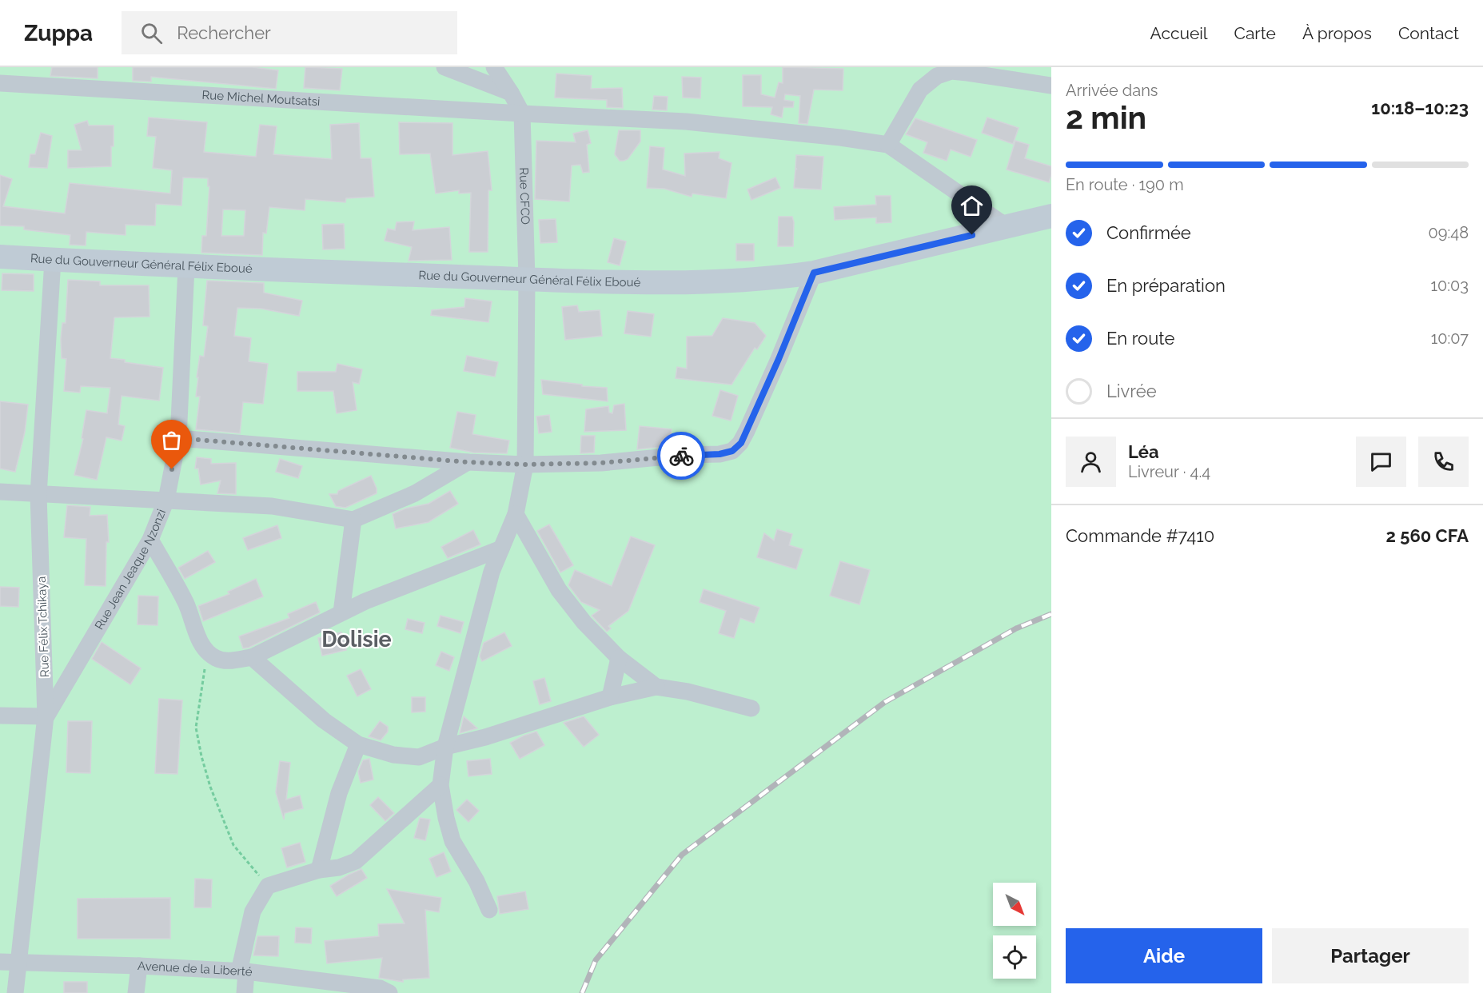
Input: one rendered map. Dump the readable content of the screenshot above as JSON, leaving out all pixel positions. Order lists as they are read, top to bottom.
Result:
{
  "streets": {
    "main road": ["Rue du Gouverneur Général Félix Eboué"],
    "street": [
      "Rue Michel Moutsatsi",
      "Rue CFCO",
      "Rue Jean Jeaque Nzonzi",
      "Rue Félix Tchikaya",
      "Avenue de la Liberté"
    ]
  },
  "crossings": [
    ["Rue Michel Moutsatsi", "Rue CFCO"],
    ["Rue CFCO", "Rue du Gouverneur Général Félix Eboué"],
    ["Rue du Gouverneur Général Félix Eboué", "Rue Jean Jeaque Nzonzi"],
    ["Rue du Gouverneur Général Félix Eboué", "Rue Félix Tchikaya"],
    ["Rue Jean Jeaque Nzonzi", "Rue Félix Tchikaya"],
    ["Rue Félix Tchikaya", "Avenue de la Liberté"]
  ],
  "districts": ["Dolisie"],
  "north": "bottom right",
  "page": {
    "header": "Zuppa",
    "search": "Rechercher",
    "nav": [
      "Accueil",
      "Carte",
      "À propos",
      "Contact"
    ],
    "heading": ["2 min", "Arrivée dans", "10:18–10:23"],
    "panel": [
      "Léa",
      "Livreur · 4.4",
      "Commande #7410",
      "2 560 CFA"
    ],
    "bar": "En route · 190 m",
    "list": [
      ["Confirmée", "09:48"],
      ["En préparation", "10:03"],
      ["En route", "10:07"],
      "Livrée"
    ],
    "buttons": ["Aide", "Partager"]
  }
}
